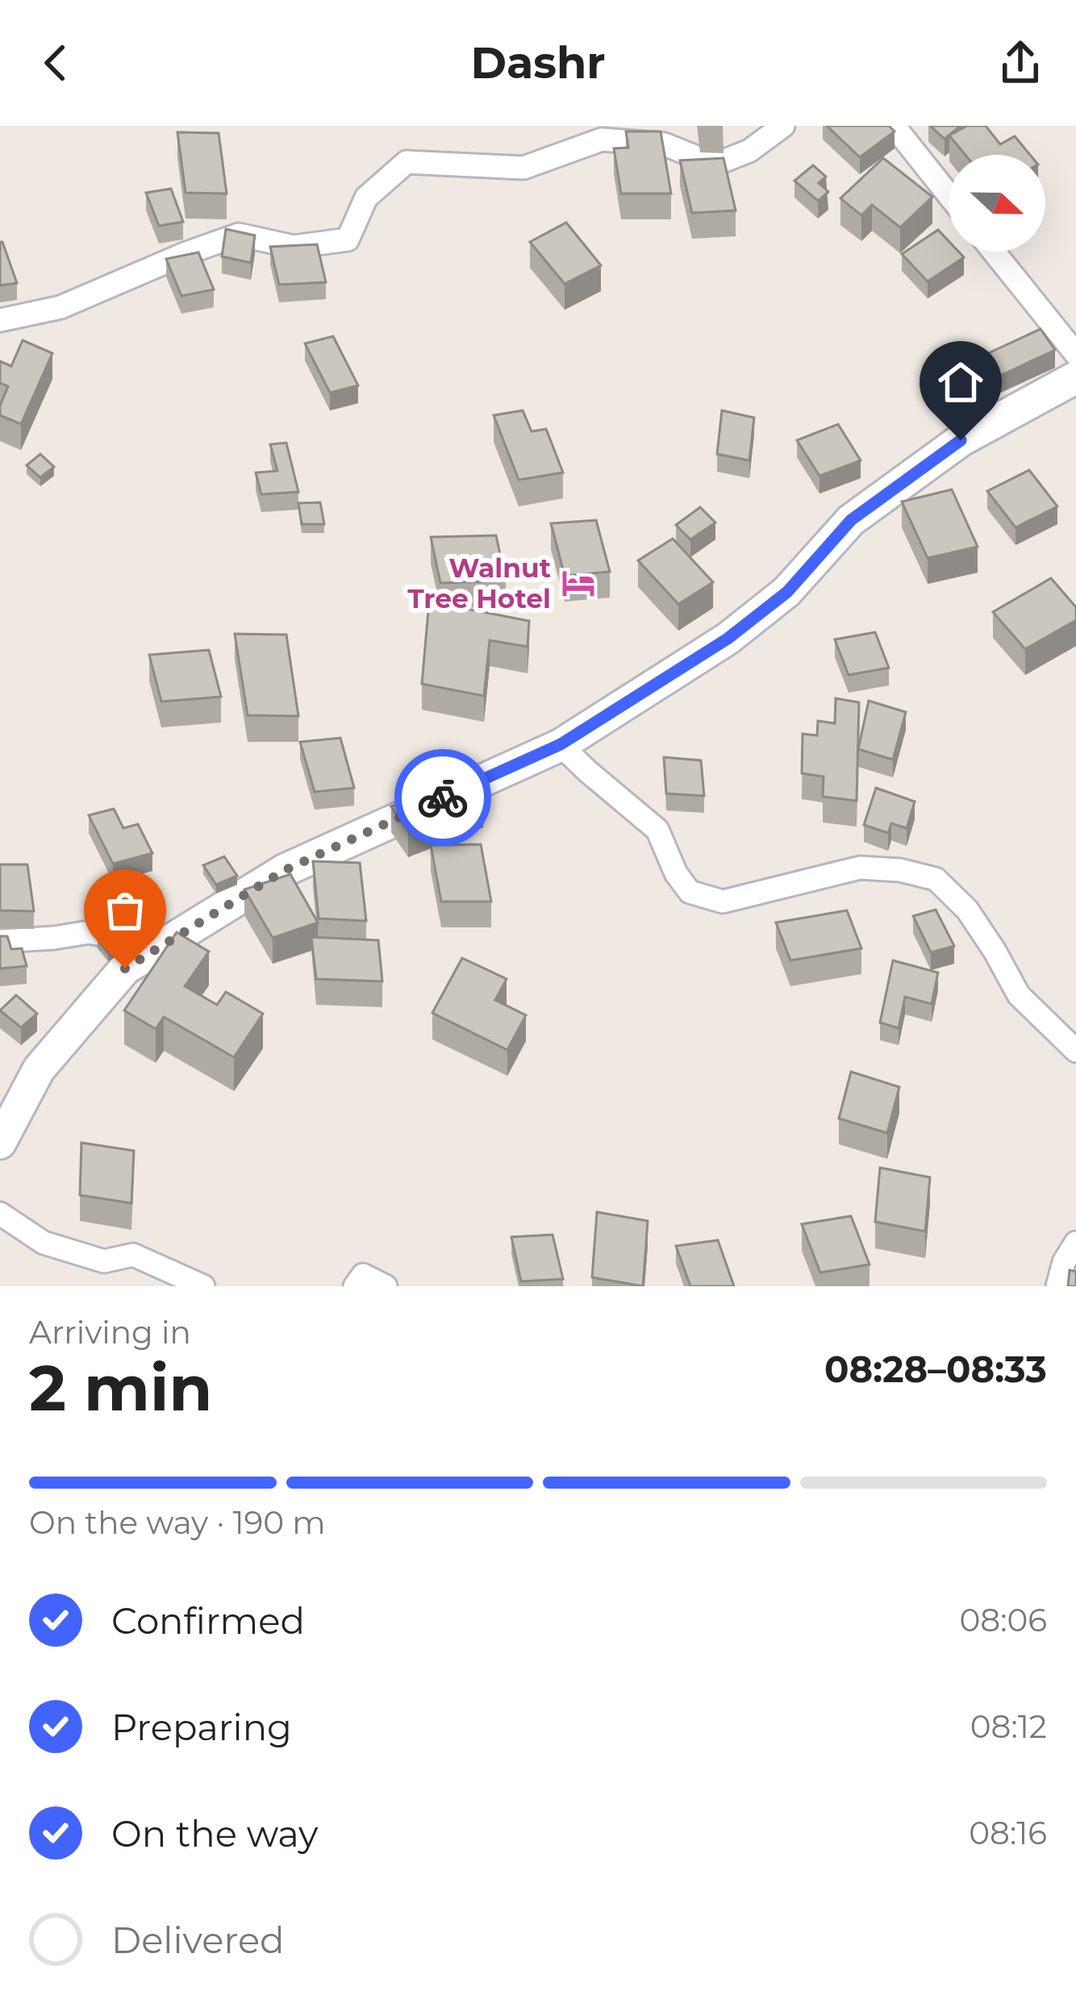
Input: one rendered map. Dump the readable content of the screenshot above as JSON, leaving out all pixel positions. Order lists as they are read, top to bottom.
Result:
{
  "places": {
    "hotel": ["Walnut Tree Hotel"]
  },
  "north": "right",
  "page": {
    "header": "Dashr",
    "heading": ["2 min", "Arriving in", "08:28–08:33"],
    "bar": "On the way · 190 m",
    "list": [
      ["Confirmed", "08:06"],
      ["Preparing", "08:12"],
      ["On the way", "08:16"],
      "Delivered"
    ]
  }
}
